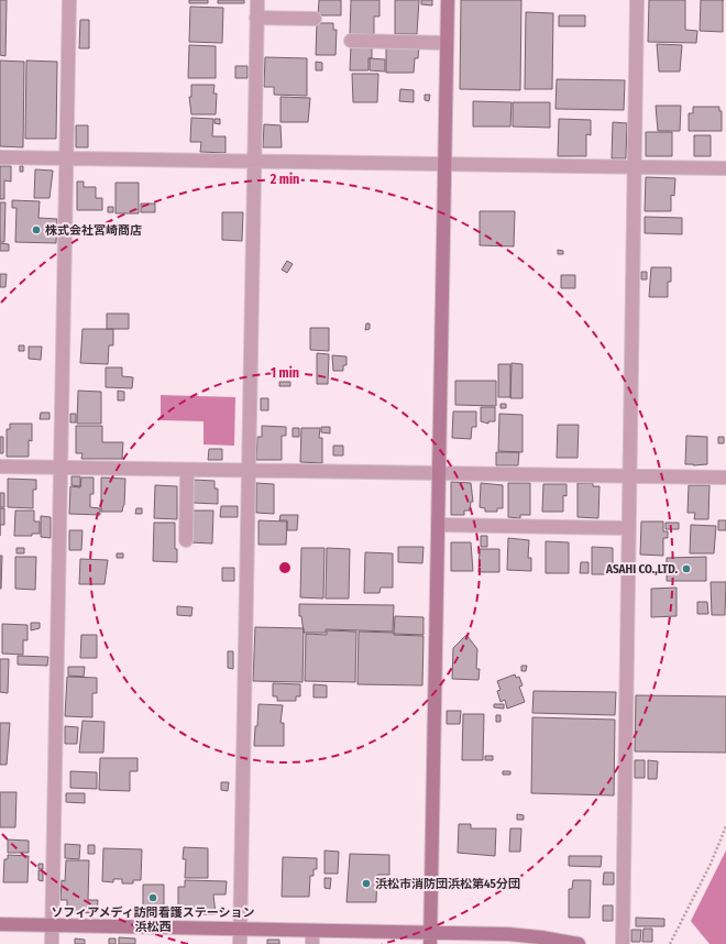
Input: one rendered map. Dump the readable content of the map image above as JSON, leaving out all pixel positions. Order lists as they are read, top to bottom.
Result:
{
  "places": [
    "株式会社宮崎商店",
    "ASAHI CO.,LTD.",
    "浜松市消防団浜松第45分団",
    "ソフィアメディ訪問看護ステーション 浜松西"
  ],
  "rings": ["2 min", "1 min"]
}
